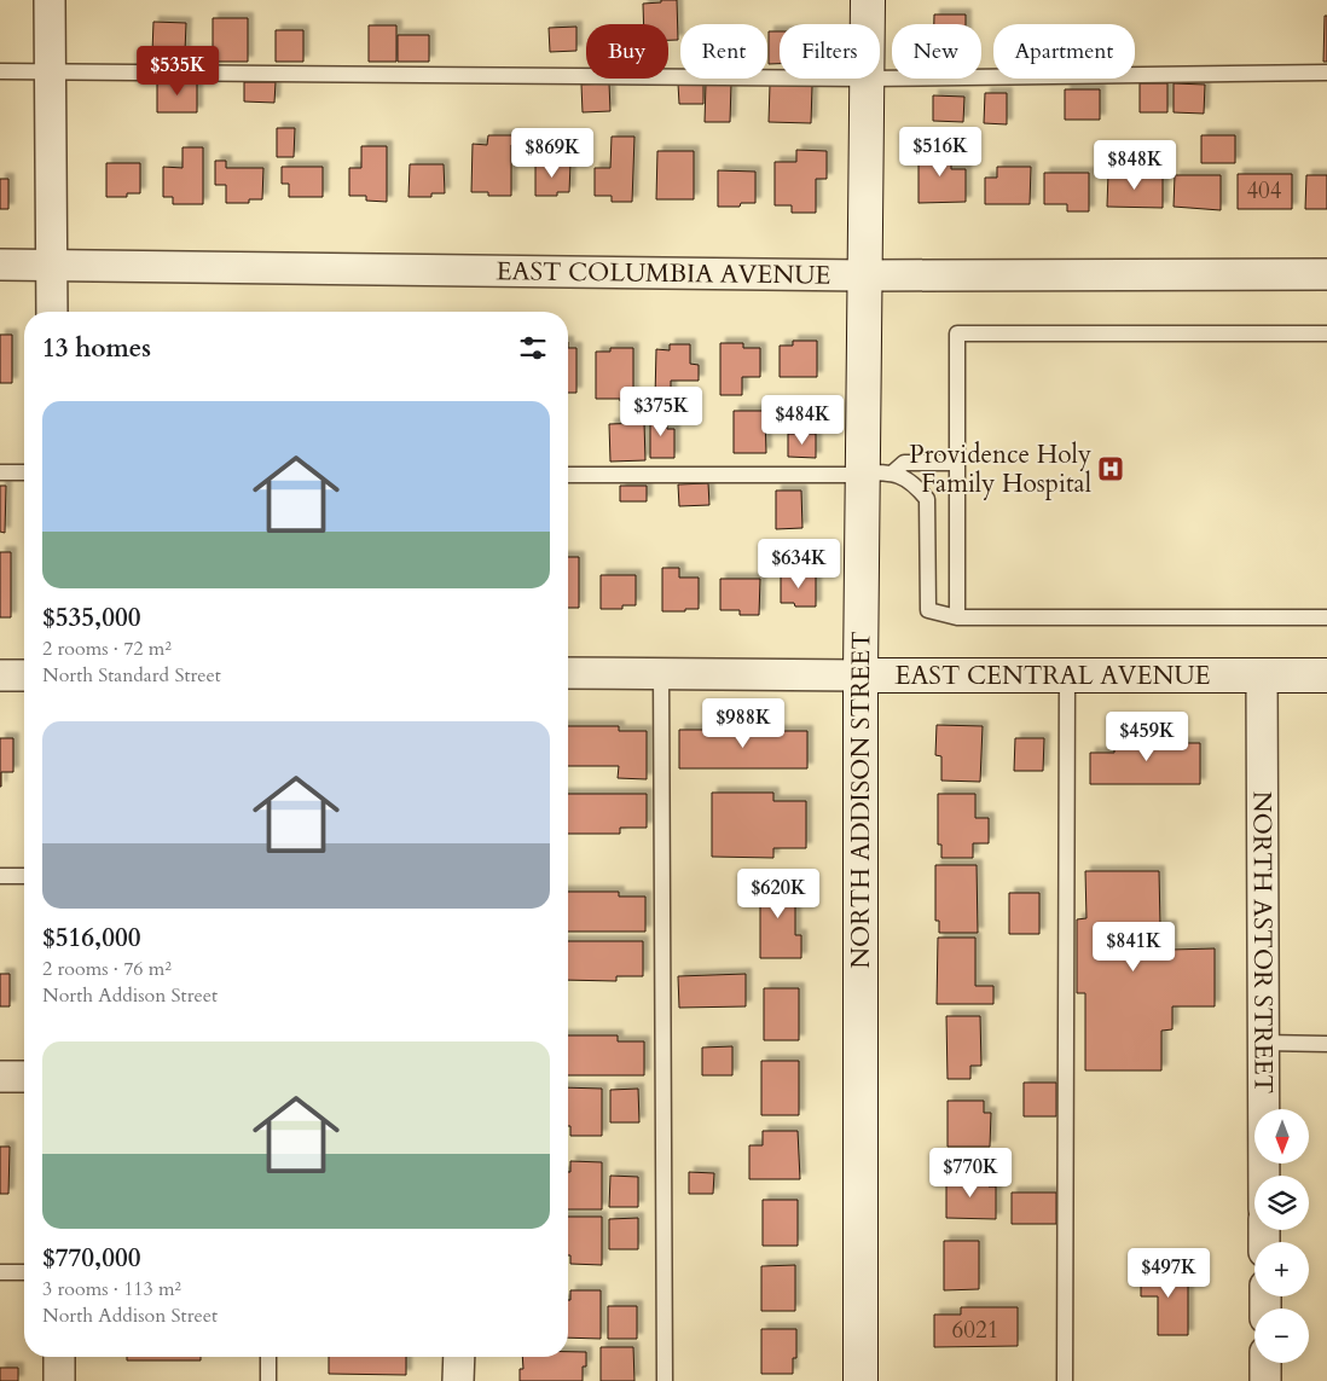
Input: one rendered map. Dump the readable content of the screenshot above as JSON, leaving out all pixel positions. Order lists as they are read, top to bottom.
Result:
{
  "streets": {
    "street": [
      "EAST COLUMBIA AVENUE",
      "EAST CENTRAL AVENUE",
      "NORTH ADDISON STREET",
      "NORTH ASTOR STREET"
    ]
  },
  "crossings": [
    ["EAST COLUMBIA AVENUE", "NORTH ADDISON STREET"],
    ["EAST CENTRAL AVENUE", "NORTH ADDISON STREET"],
    ["EAST CENTRAL AVENUE", "NORTH ASTOR STREET"]
  ],
  "places": {
    "hospital": ["Providence Holy Family Hospital"]
  },
  "house_numbers": ["404", "6021"],
  "north": "bottom",
  "page": {
    "chip": [
      "Buy",
      "Rent",
      "Filters",
      "New",
      "Apartment"
    ],
    "price": [
      "$535K",
      "$516K",
      "$869K",
      "$848K",
      "$375K",
      "$484K",
      "$634K",
      "$988K",
      "$459K",
      "$620K",
      "$841K",
      "$770K",
      "$497K"
    ],
    "heading": "13 homes",
    "list": [
      {
        "name": "$535,000",
        "note": "2 rooms · 72 m² · North Standard Street"
      },
      {
        "name": "$516,000",
        "note": "2 rooms · 76 m² · North Addison Street"
      },
      {
        "name": "$770,000",
        "note": "3 rooms · 113 m² · North Addison Street"
      }
    ],
    "map_buttons": ["+", "−"]
  }
}
